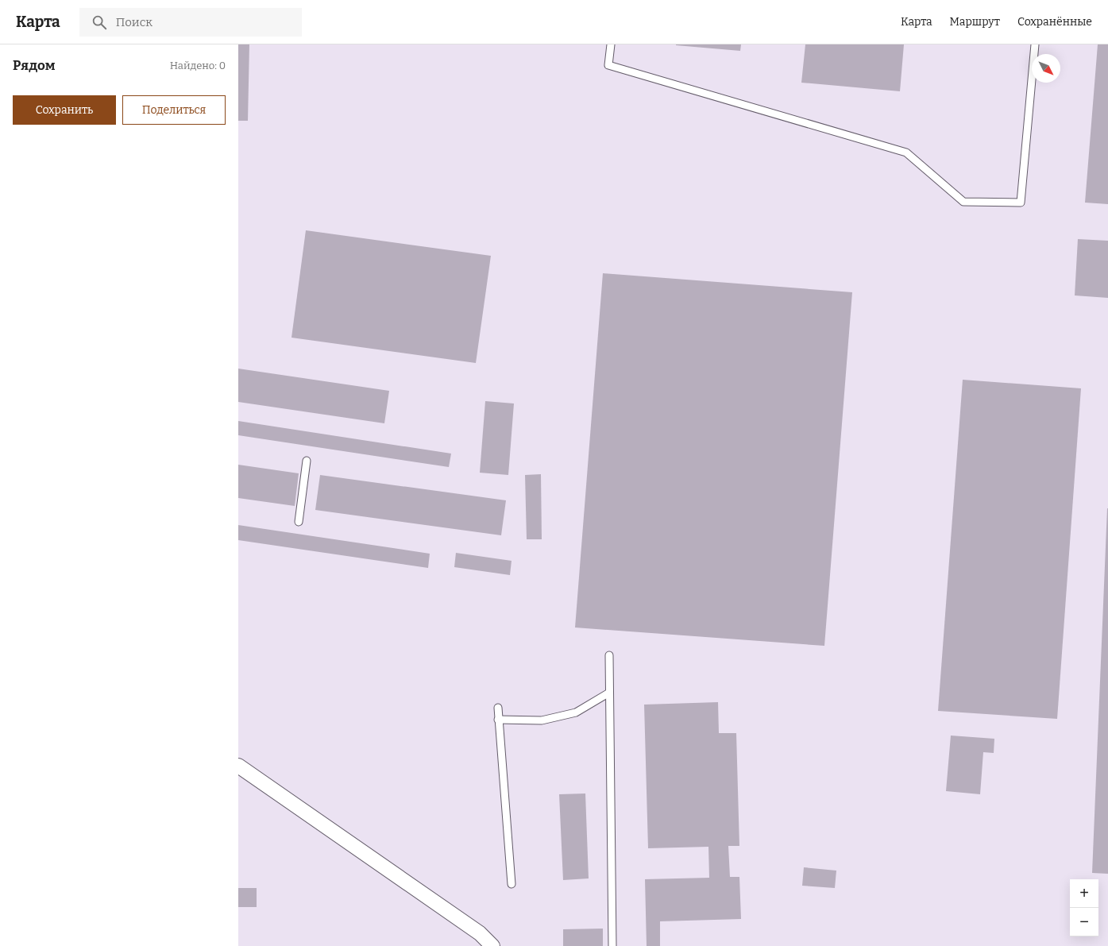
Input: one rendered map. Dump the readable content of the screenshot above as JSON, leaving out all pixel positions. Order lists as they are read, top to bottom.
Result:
{
  "north": "bottom right",
  "page": {
    "header": "Карта",
    "search": "Поиск",
    "nav": ["Карта", "Маршрут", "Сохранённые"],
    "heading": ["Рядом", "Найдено: 0"],
    "buttons": ["Сохранить", "Поделиться"],
    "map_buttons": ["+", "−"]
  }
}
